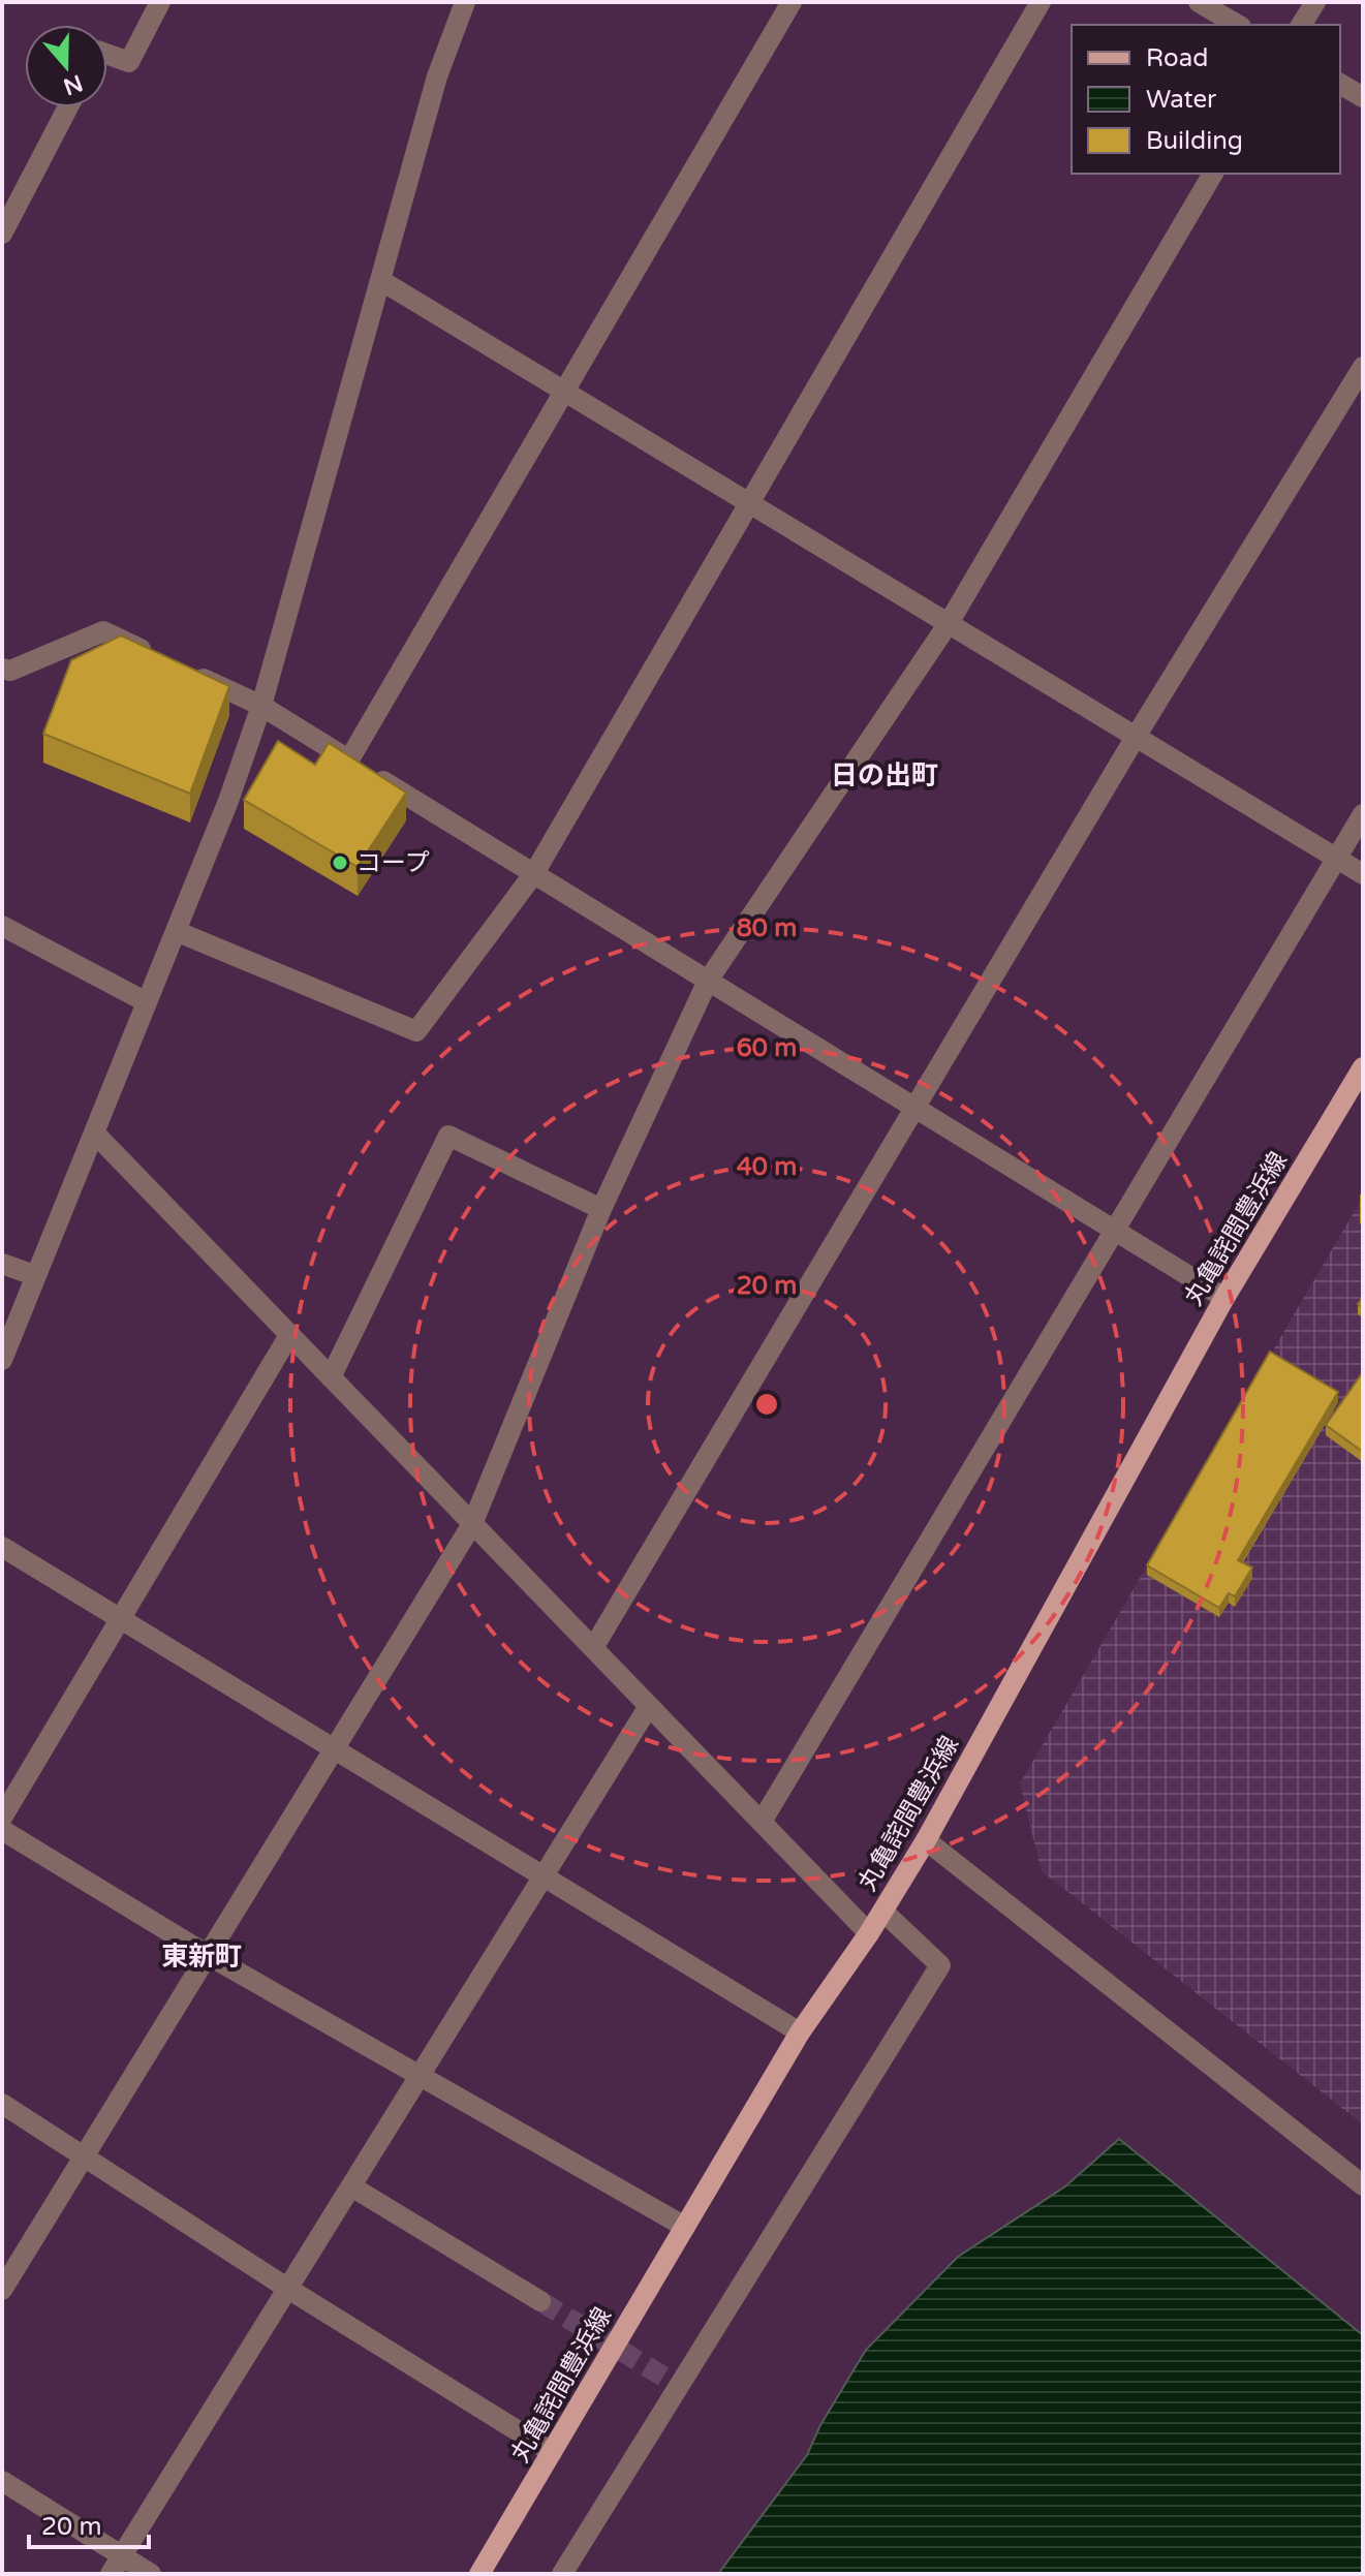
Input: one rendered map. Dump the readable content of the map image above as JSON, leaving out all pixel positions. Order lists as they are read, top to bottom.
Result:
{
  "streets": {
    "main road": ["丸亀詫間豊浜線"]
  },
  "districts": ["日の出町", "東新町"],
  "places": ["コープ"],
  "legend": ["Road", "Water", "Building"],
  "scale_bar": "20 m",
  "north": "bottom",
  "rings": [
    "80 m",
    "60 m",
    "40 m",
    "20 m"
  ]
}
